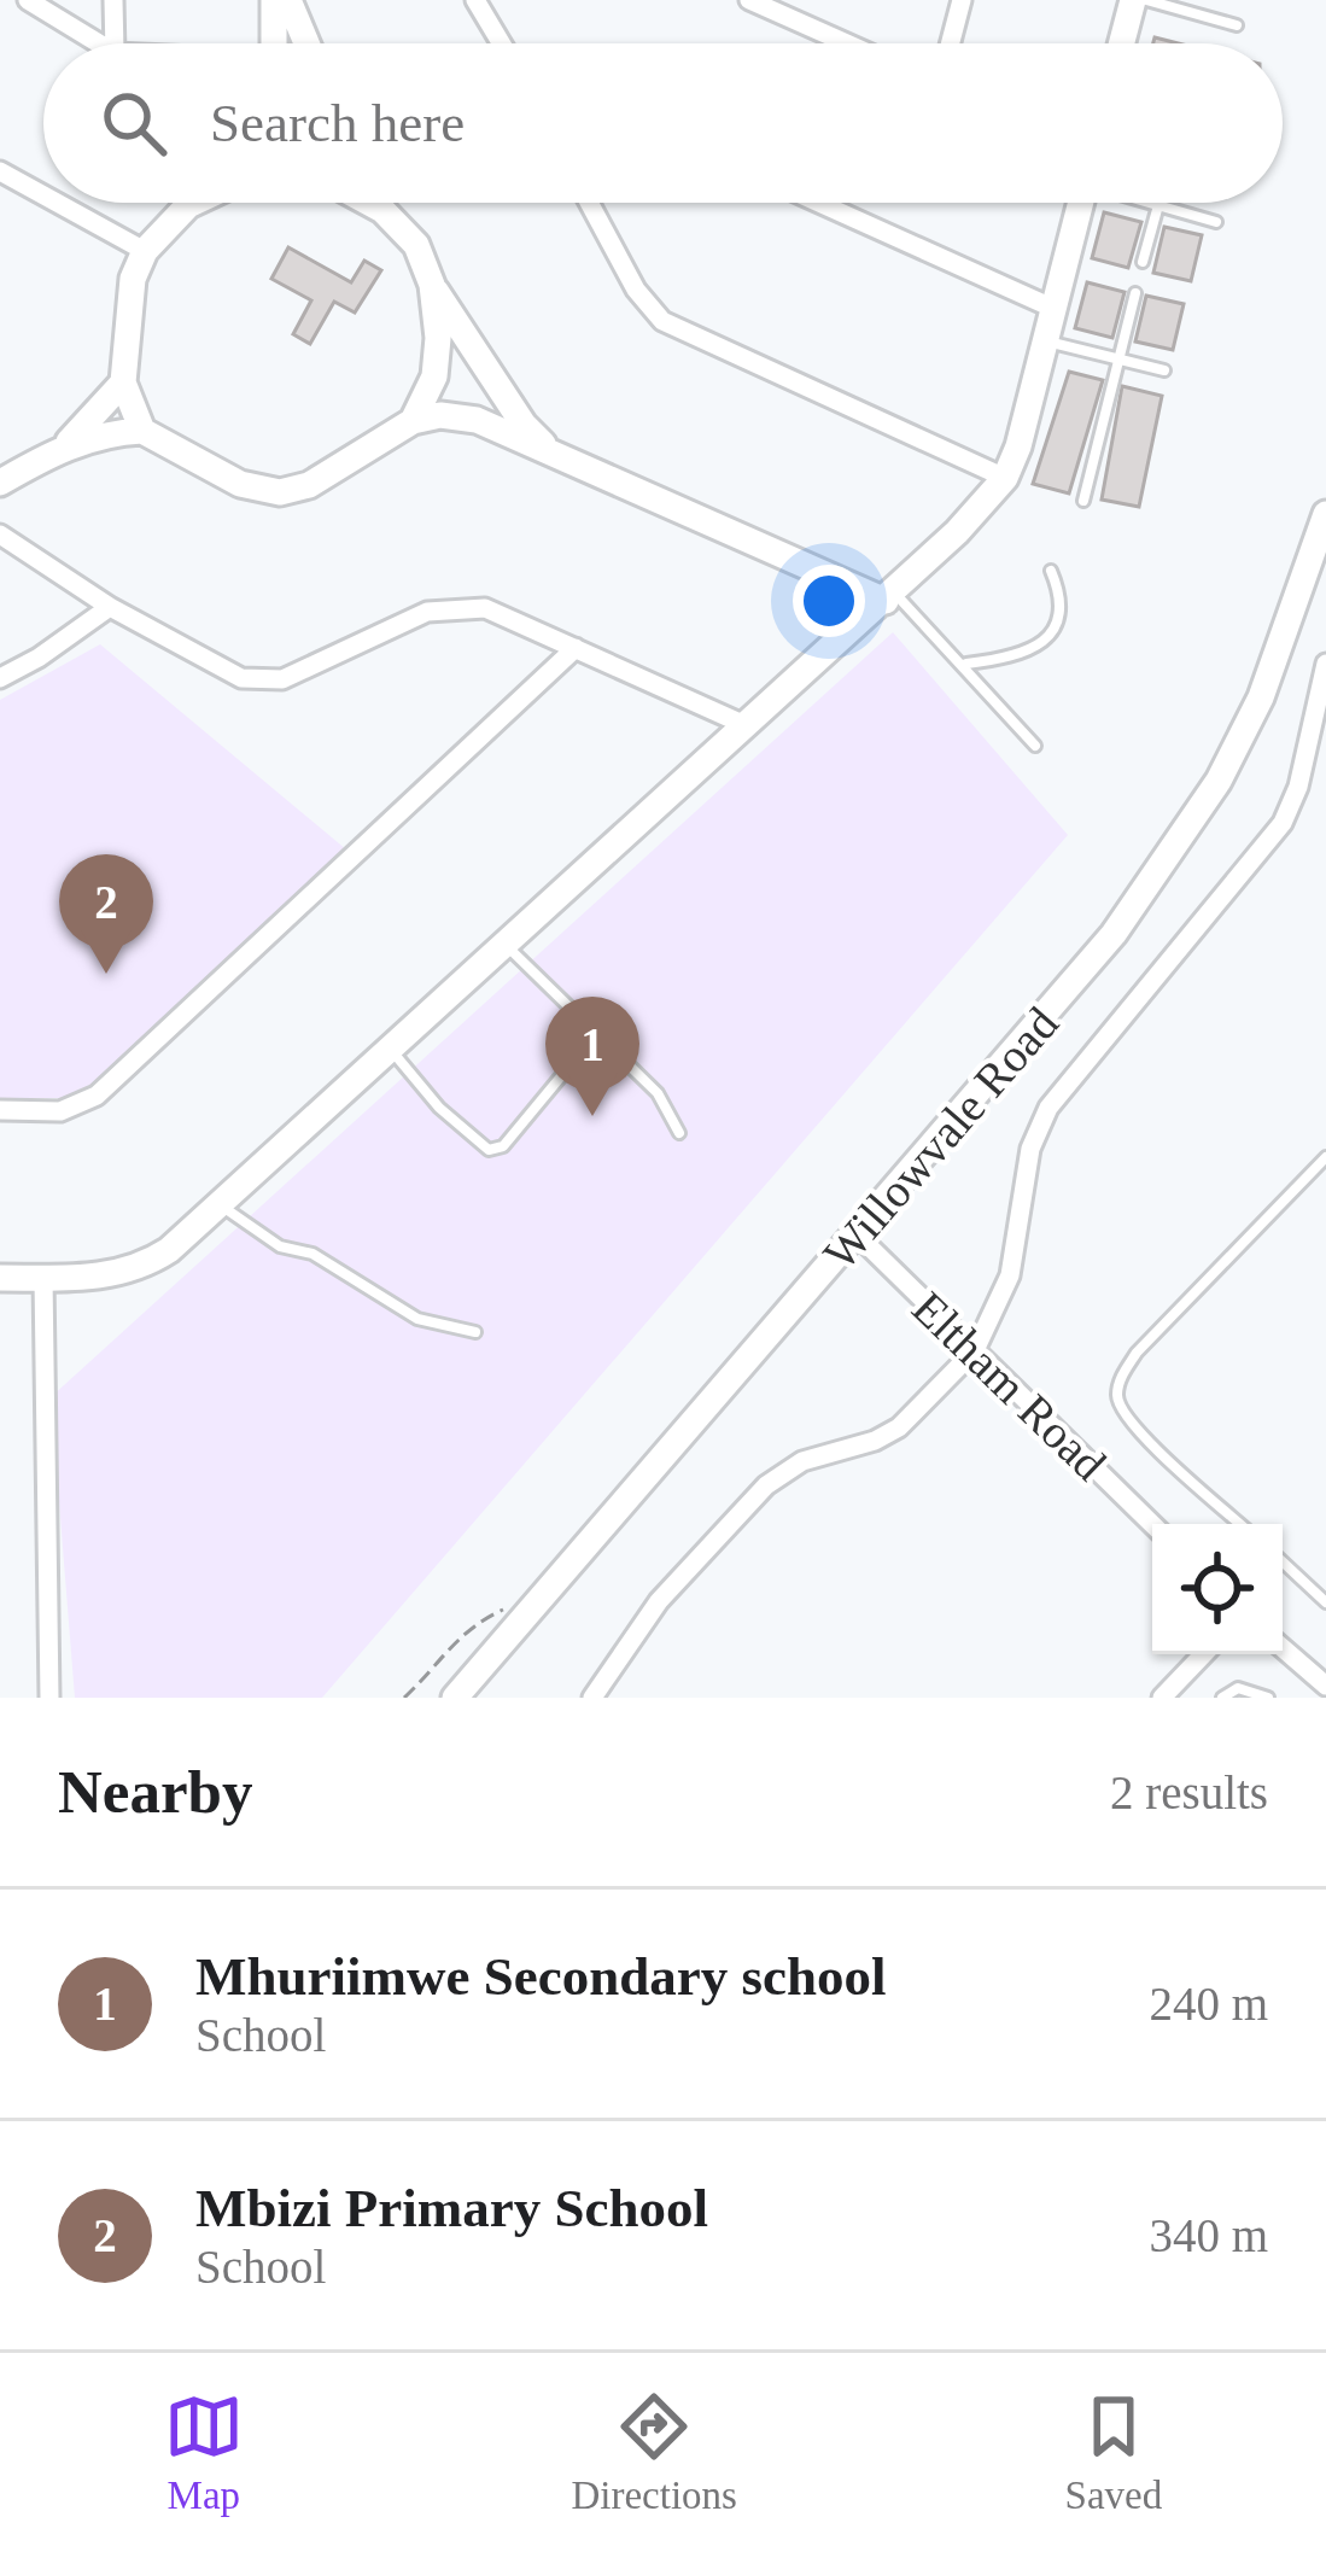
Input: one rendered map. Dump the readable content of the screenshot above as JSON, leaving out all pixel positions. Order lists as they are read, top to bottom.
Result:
{
  "streets": {
    "street": ["Willowvale Road", "Eltham Road"]
  },
  "crossings": [
    ["Willowvale Road", "Eltham Road"]
  ],
  "page": {
    "search": "Search here",
    "pins": ["2", "1"],
    "heading": ["Nearby", "2 results"],
    "list": [
      {
        "mark": "1",
        "name": "Mhuriimwe Secondary school",
        "note": "School",
        "value": "240 m"
      },
      {
        "mark": "2",
        "name": "Mbizi Primary School",
        "note": "School",
        "value": "340 m"
      }
    ],
    "nav": ["Map", "Directions", "Saved"]
  }
}
